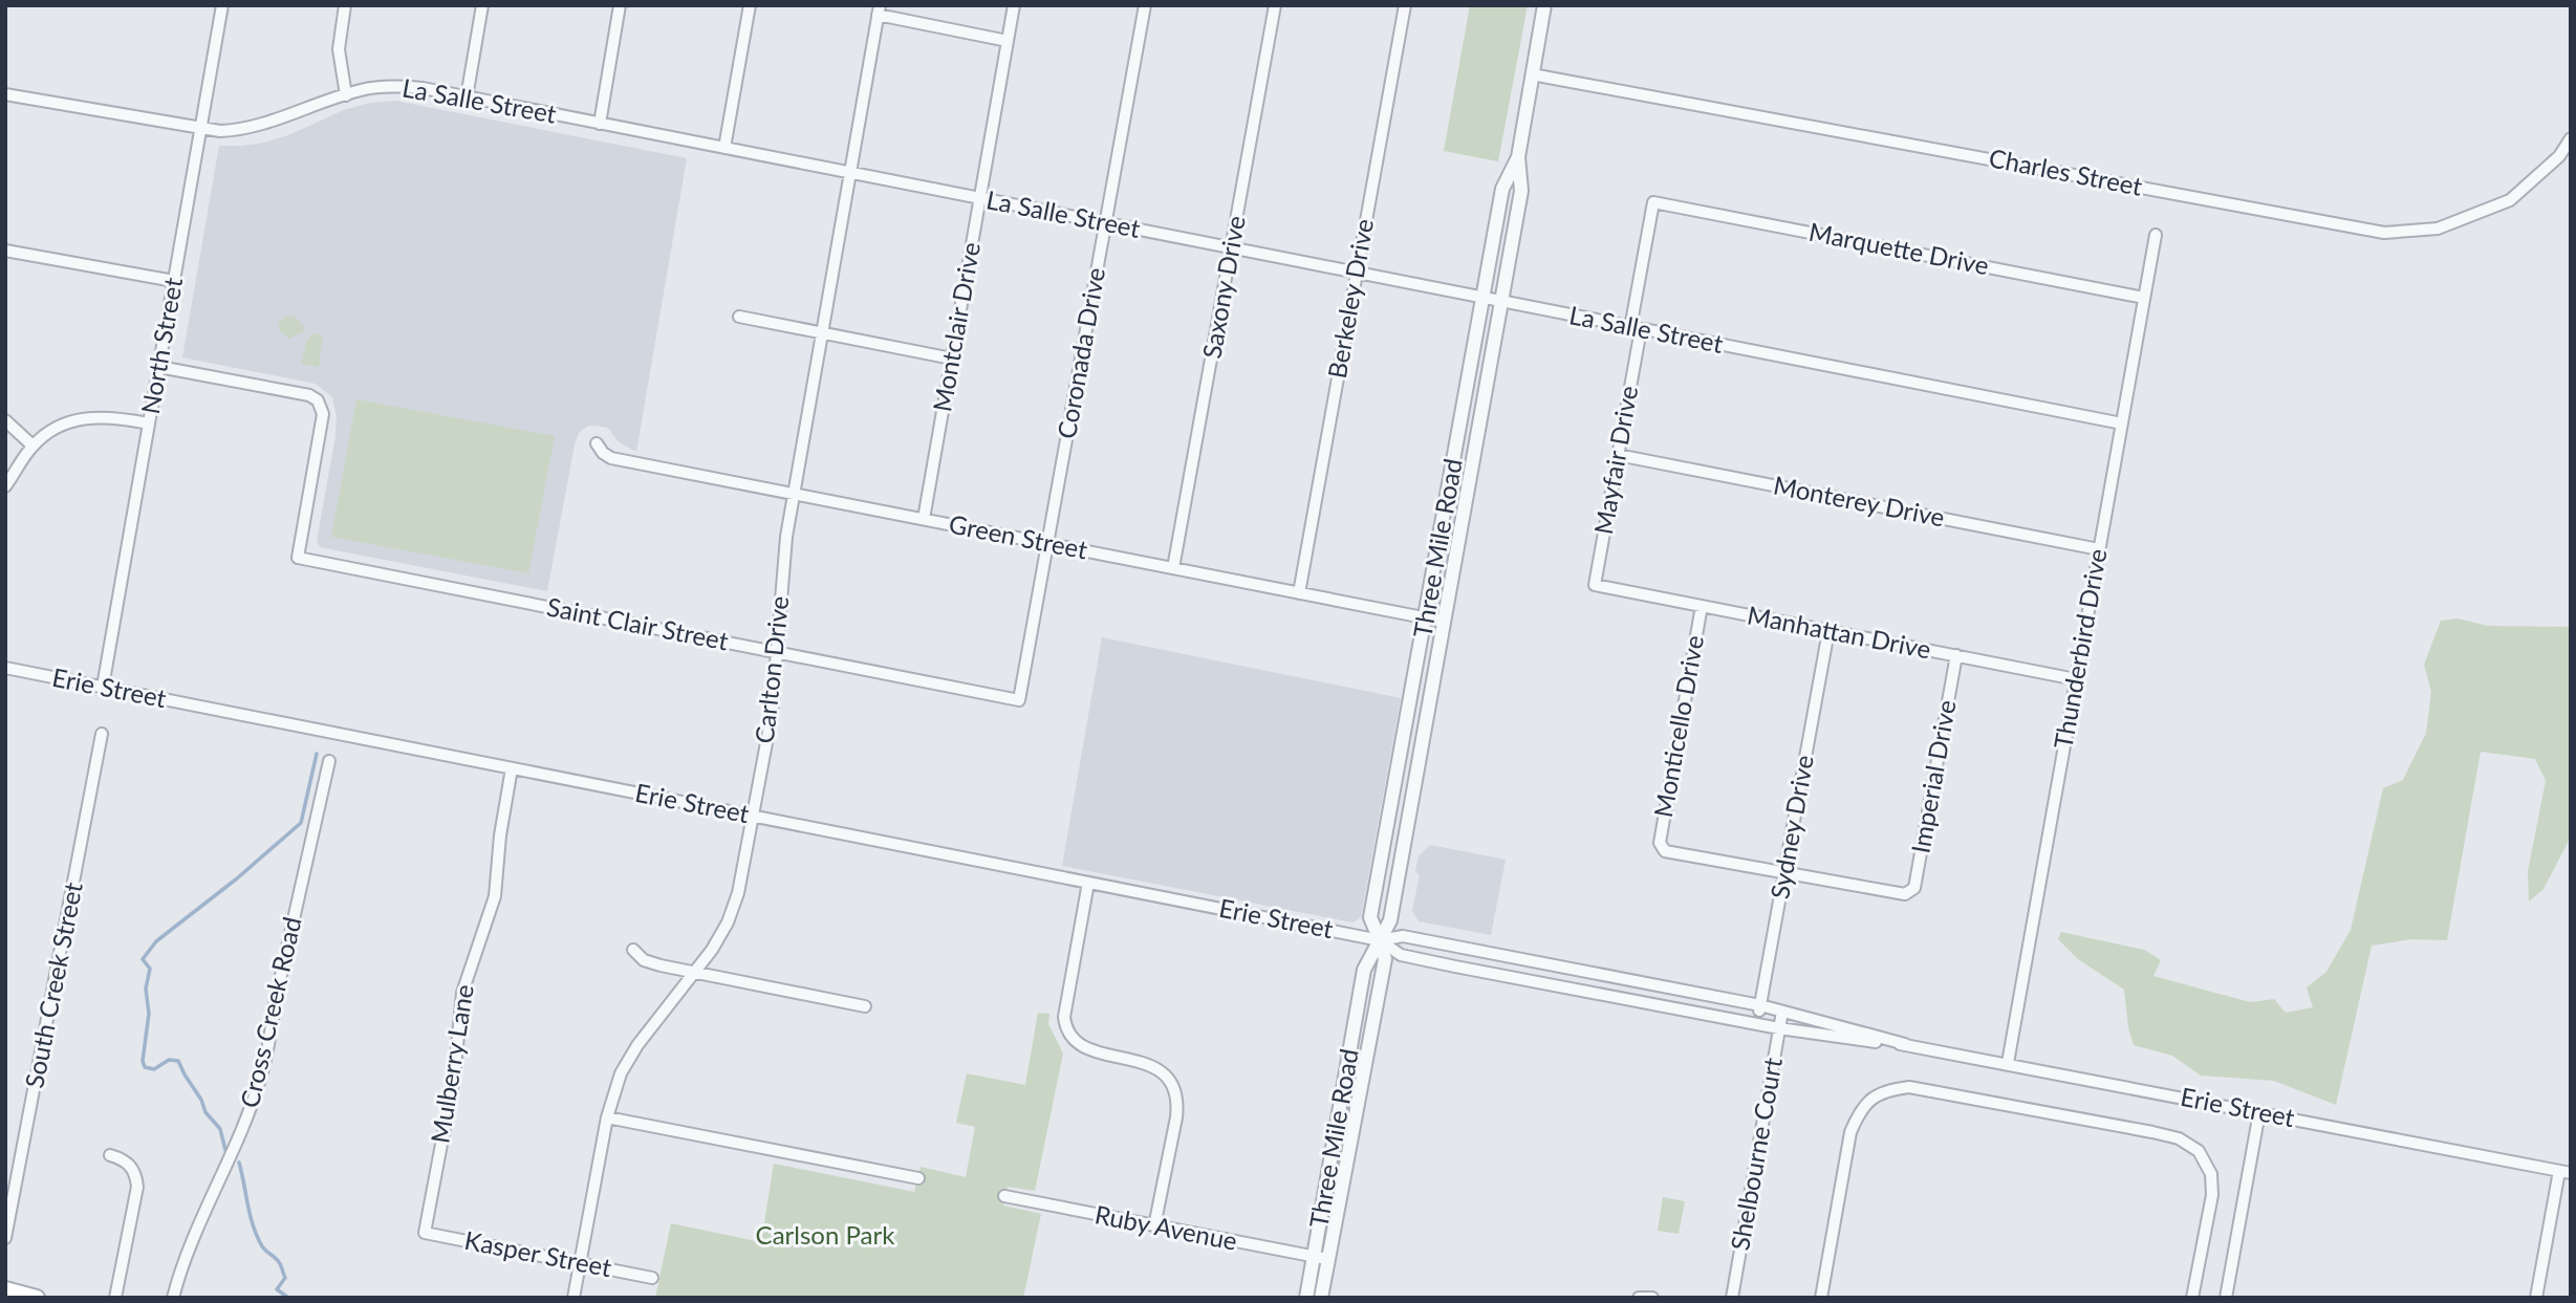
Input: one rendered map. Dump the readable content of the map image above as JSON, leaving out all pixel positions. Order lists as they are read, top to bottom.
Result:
{
  "streets": {
    "street": [
      "La Salle Street",
      "Charles Street",
      "Marquette Drive",
      "Saxony Drive",
      "Berkeley Drive",
      "Montclair Drive",
      "North Street",
      "Coronada Drive",
      "Mayfair Drive",
      "Monterey Drive",
      "Green Street",
      "Three Mile Road",
      "Saint Clair Street",
      "Manhattan Drive",
      "Thunderbird Drive",
      "Carlton Drive",
      "Erie Street",
      "Monticello Drive",
      "Imperial Drive",
      "Sydney Drive",
      "South Creek Street",
      "Cross Creek Road",
      "Mulberry Lane",
      "Shelbourne Court",
      "Ruby Avenue",
      "Kasper Street"
    ]
  },
  "crossings": [
    ["La Salle Street", "Saxony Drive"],
    ["La Salle Street", "Berkeley Drive"],
    ["La Salle Street", "Montclair Drive"],
    ["La Salle Street", "North Street"],
    ["La Salle Street", "Coronada Drive"],
    ["La Salle Street", "Mayfair Drive"],
    ["La Salle Street", "Three Mile Road"],
    ["La Salle Street", "Thunderbird Drive"],
    ["La Salle Street", "Carlton Drive"],
    ["Charles Street", "Three Mile Road"],
    ["Marquette Drive", "Mayfair Drive"],
    ["Marquette Drive", "Thunderbird Drive"],
    ["Saxony Drive", "Green Street"],
    ["Berkeley Drive", "Green Street"],
    ["Montclair Drive", "Green Street"],
    ["North Street", "Saint Clair Street"],
    ["North Street", "Erie Street"],
    ["Coronada Drive", "Green Street"],
    ["Coronada Drive", "Saint Clair Street"],
    ["Mayfair Drive", "Monterey Drive"],
    ["Mayfair Drive", "Manhattan Drive"],
    ["Monterey Drive", "Thunderbird Drive"],
    ["Green Street", "Three Mile Road"],
    ["Green Street", "Carlton Drive"],
    ["Three Mile Road", "Erie Street"],
    ["Three Mile Road", "Ruby Avenue"],
    ["Saint Clair Street", "Carlton Drive"],
    ["Manhattan Drive", "Thunderbird Drive"],
    ["Manhattan Drive", "Monticello Drive"],
    ["Manhattan Drive", "Imperial Drive"],
    ["Manhattan Drive", "Sydney Drive"],
    ["Thunderbird Drive", "Erie Street"],
    ["Carlton Drive", "Erie Street"],
    ["Carlton Drive", "Kasper Street"],
    ["Erie Street", "Sydney Drive"],
    ["Erie Street", "Mulberry Lane"],
    ["Erie Street", "Shelbourne Court"],
    ["Monticello Drive", "Imperial Drive"],
    ["Monticello Drive", "Sydney Drive"],
    ["Imperial Drive", "Sydney Drive"],
    ["Mulberry Lane", "Kasper Street"]
  ],
  "parks": ["Carlson Park"]
}
